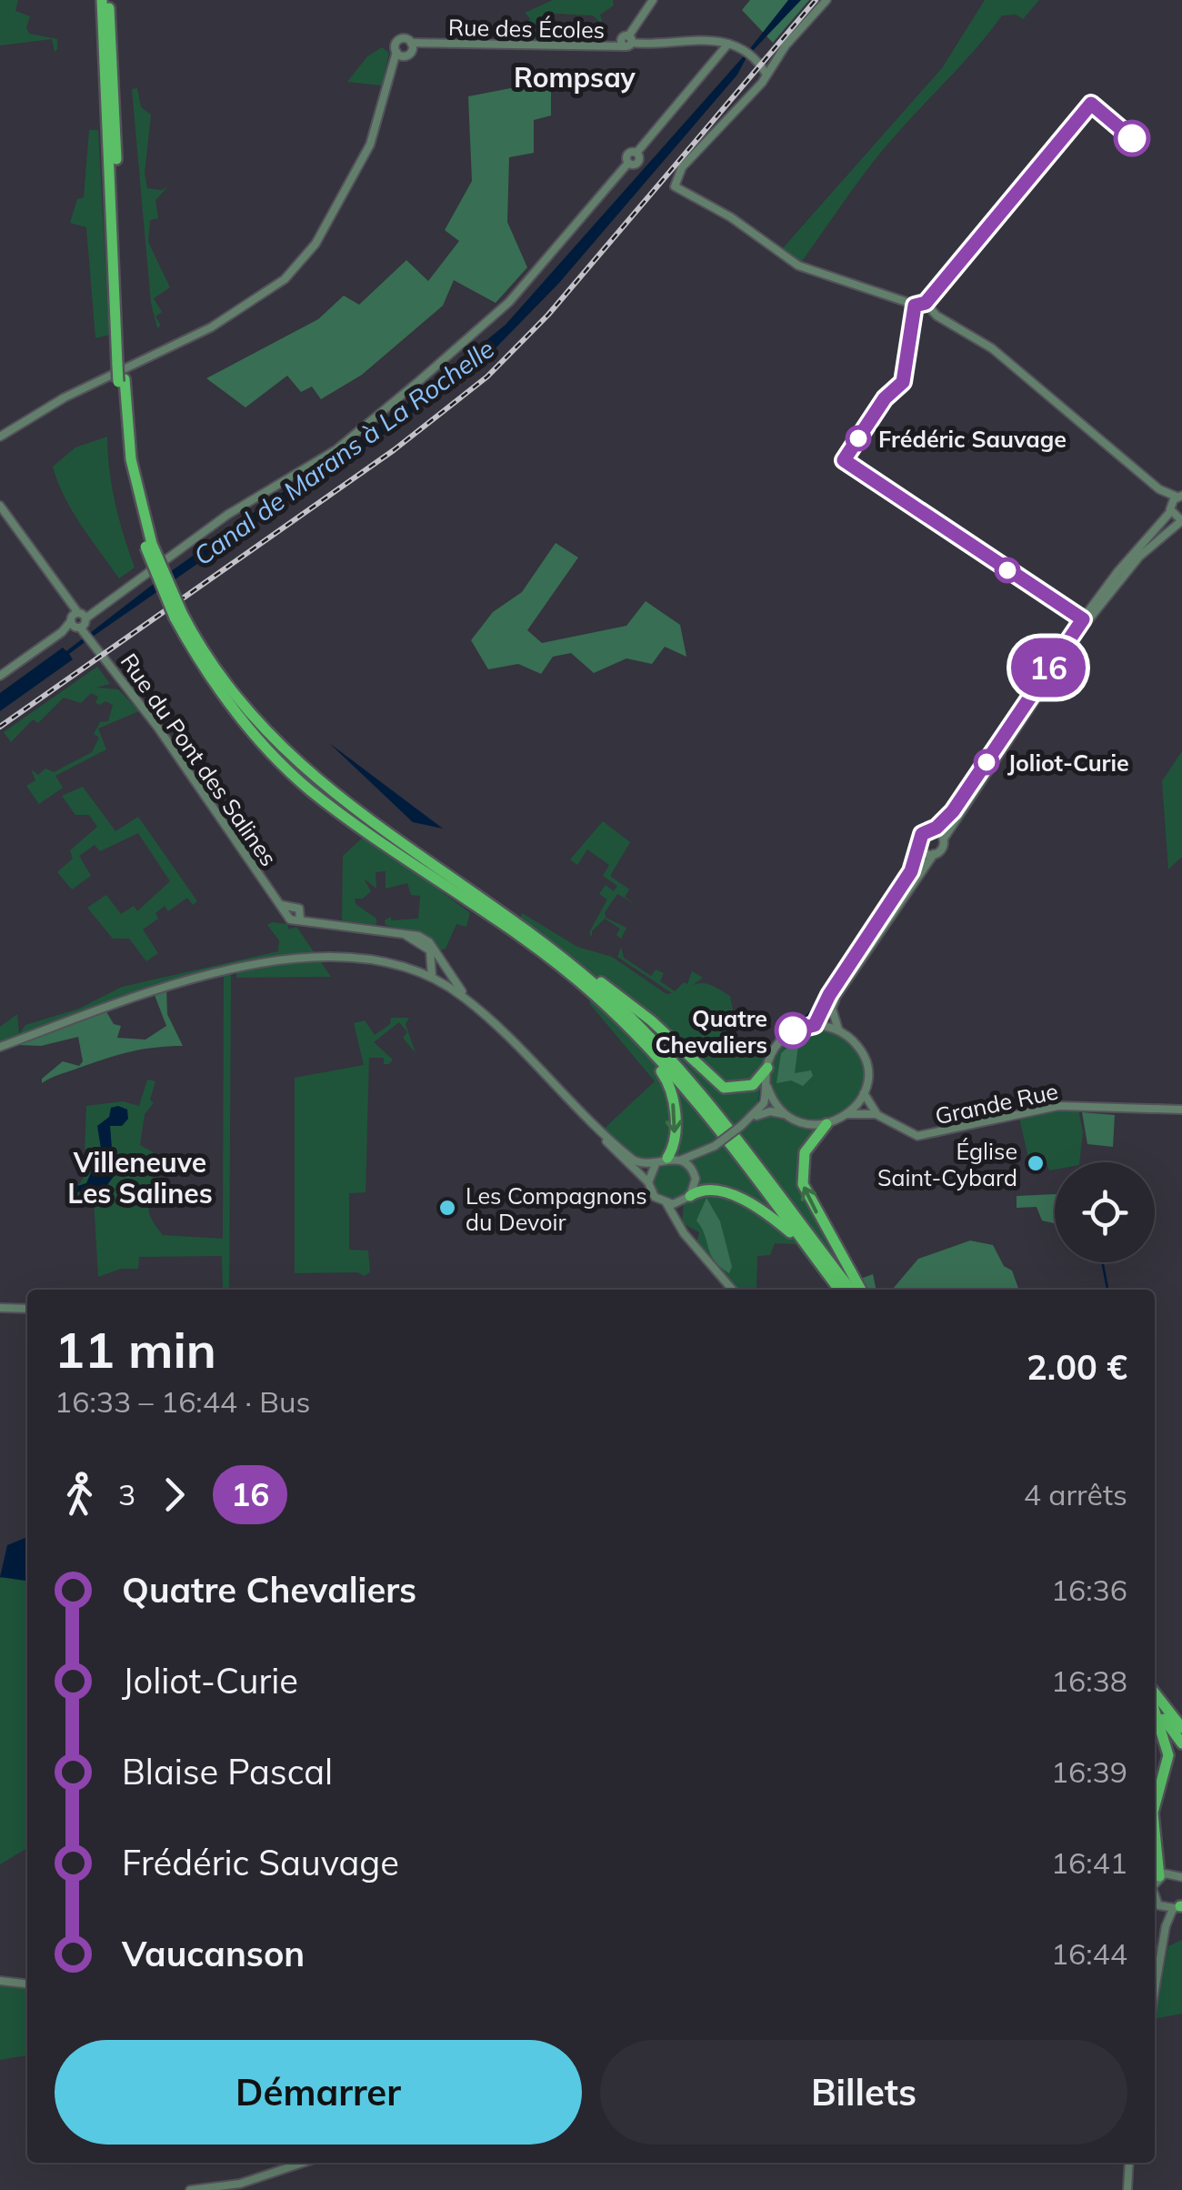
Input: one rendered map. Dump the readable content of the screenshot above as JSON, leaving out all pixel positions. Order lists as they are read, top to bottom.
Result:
{
  "streets": {
    "street": ["Rue des Écoles", "Rue du Pont des Salines", "Grande Rue"]
  },
  "districts": ["Rompsay", "Villeneuve Les Salines"],
  "water": ["Canal de Marans à La Rochelle"],
  "places": [
    "Frédéric Sauvage",
    "Joliot-Curie",
    "Quatre Chevaliers",
    "Église Saint-Cybard",
    "Les Compagnons du Devoir"
  ],
  "lines": ["bus line 16"],
  "page": {
    "on_map": "16",
    "heading": ["11 min", "16:33 – 16:44 · Bus", "2.00 €"],
    "legs": ["3", "16", "4 arrêts"],
    "list": [
      {
        "name": "Quatre Chevaliers",
        "value": "16:36"
      },
      {
        "name": "Joliot-Curie",
        "value": "16:38"
      },
      {
        "name": "Blaise Pascal",
        "value": "16:39"
      },
      {
        "name": "Frédéric Sauvage",
        "value": "16:41"
      },
      {
        "name": "Vaucanson",
        "value": "16:44"
      }
    ],
    "buttons": ["Démarrer", "Billets"]
  }
}
